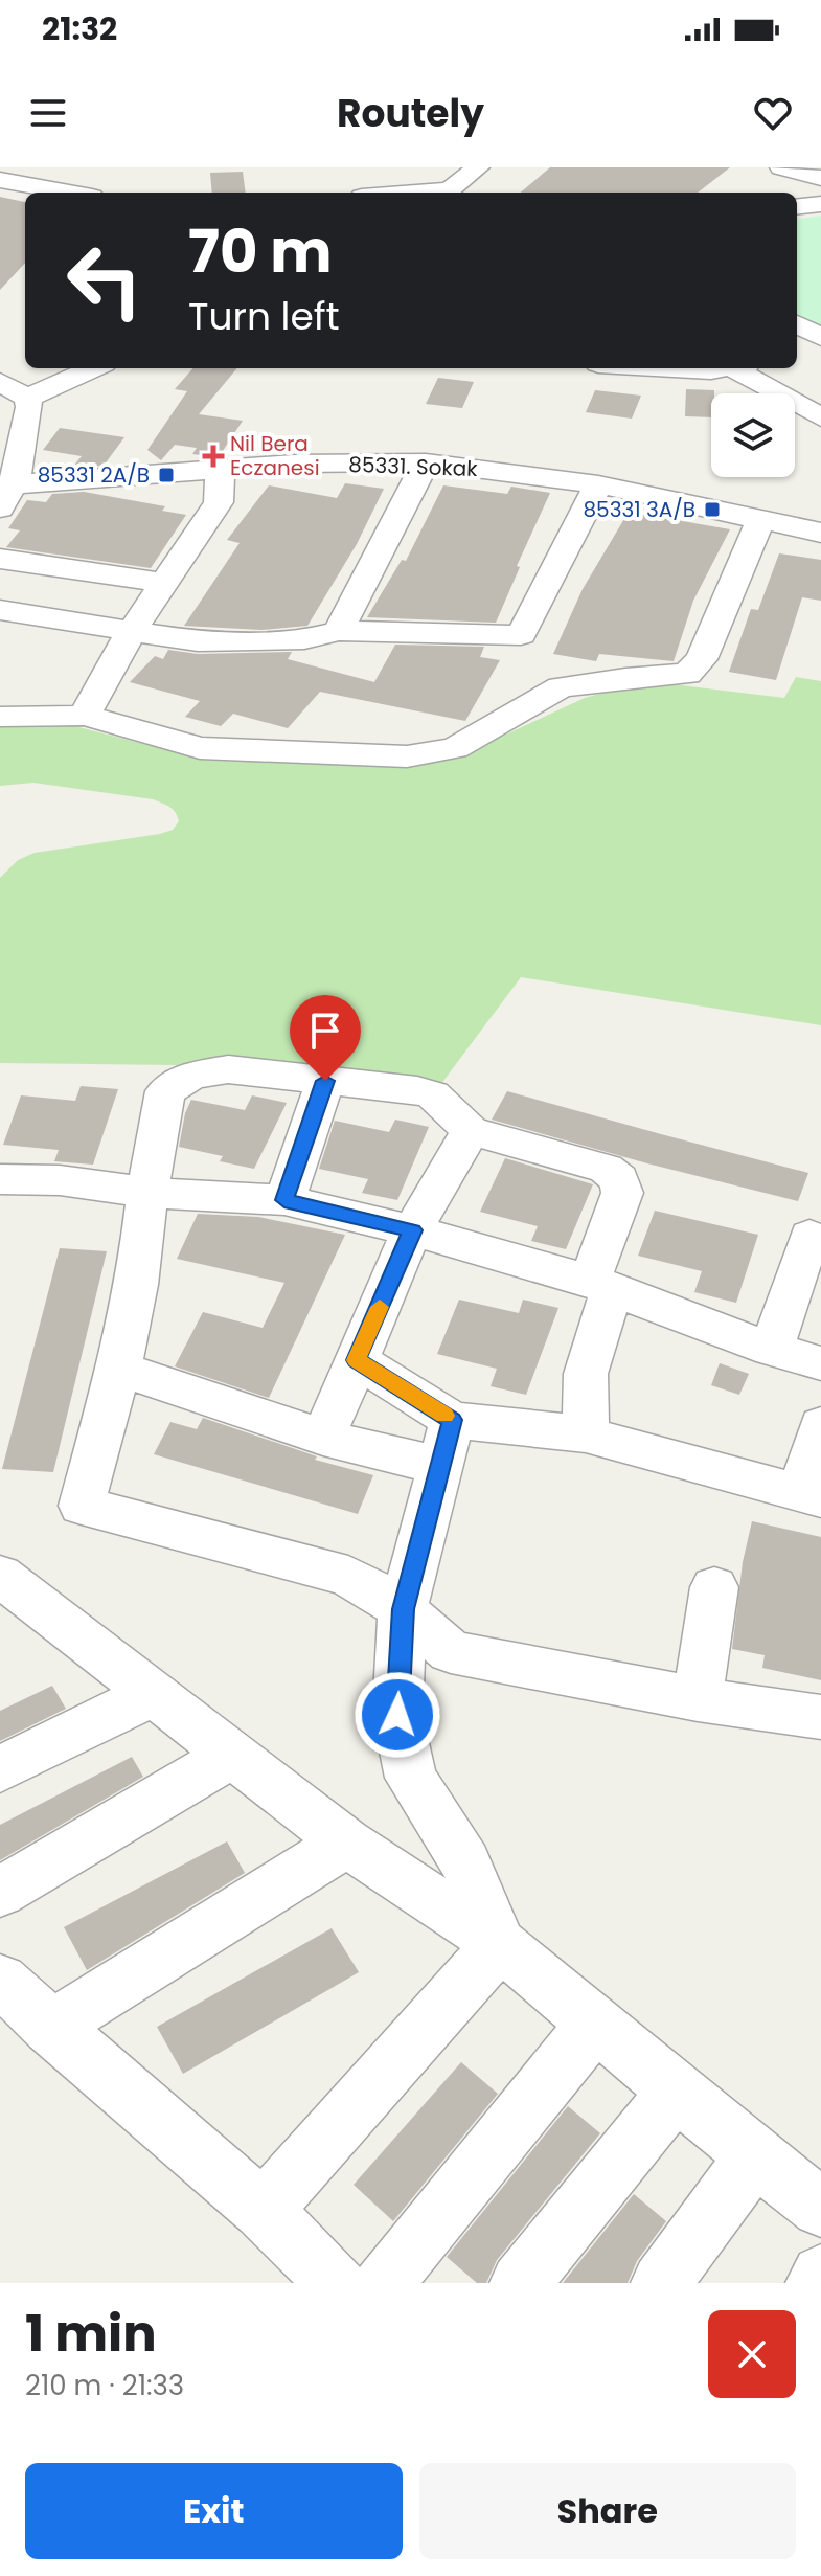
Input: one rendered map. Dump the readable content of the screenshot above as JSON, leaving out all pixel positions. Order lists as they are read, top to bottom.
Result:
{
  "streets": {
    "street": ["85331. Sokak"]
  },
  "places": {
    "health": ["Nil Bera Eczanesi"],
    "transit": ["85331 2A/B", "85331 3A/B"]
  },
  "page": {
    "status": "21:32",
    "header": "Routely",
    "turn": ["70 m", "Turn left"],
    "heading": ["1 min", "210 m · 21:33"],
    "buttons": ["Exit", "Share"]
  }
}
